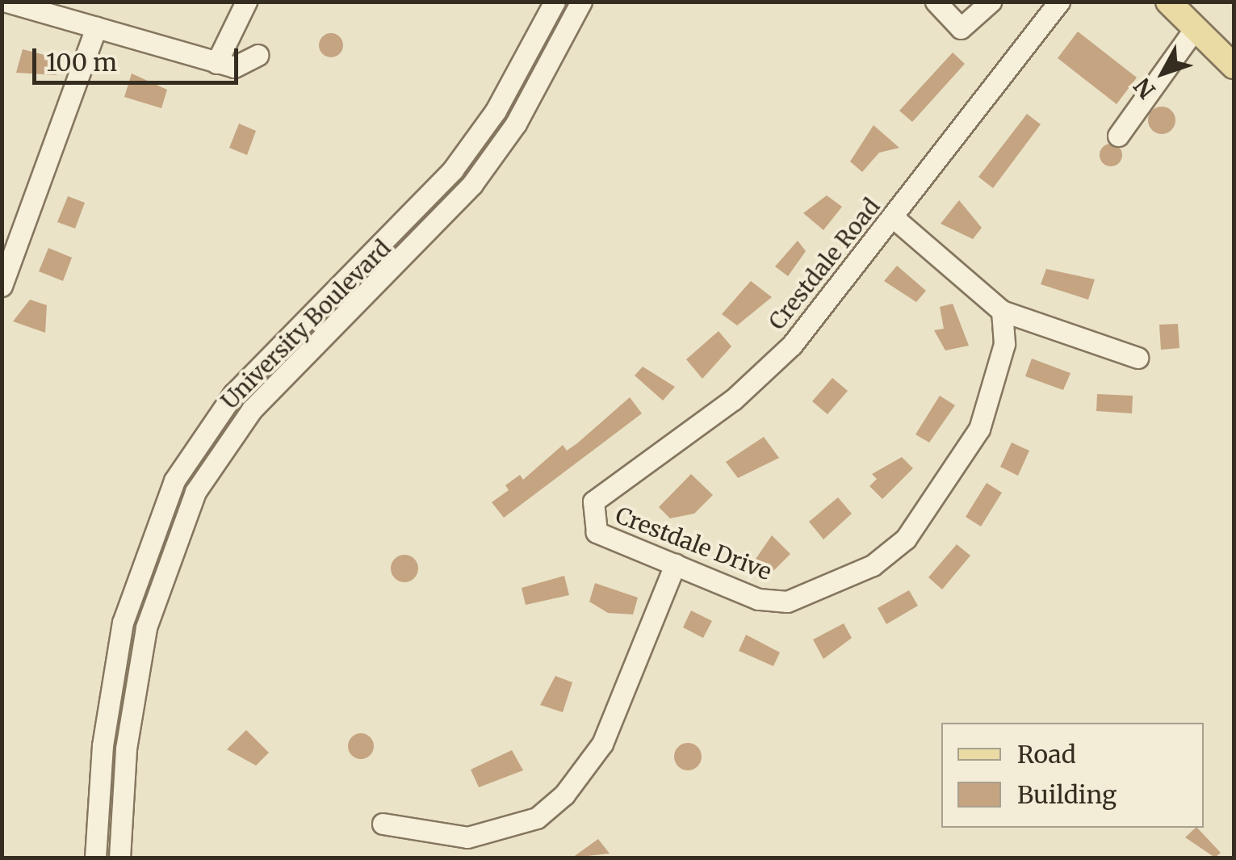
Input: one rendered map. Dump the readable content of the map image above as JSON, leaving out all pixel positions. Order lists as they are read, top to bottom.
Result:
{
  "streets": {
    "street": ["Crestdale Road", "University Boulevard", "Crestdale Drive"]
  },
  "crossings": [
    ["Crestdale Road", "Crestdale Drive"]
  ],
  "legend": ["Road", "Building"],
  "scale_bar": "100 m",
  "north": "bottom left"
}
